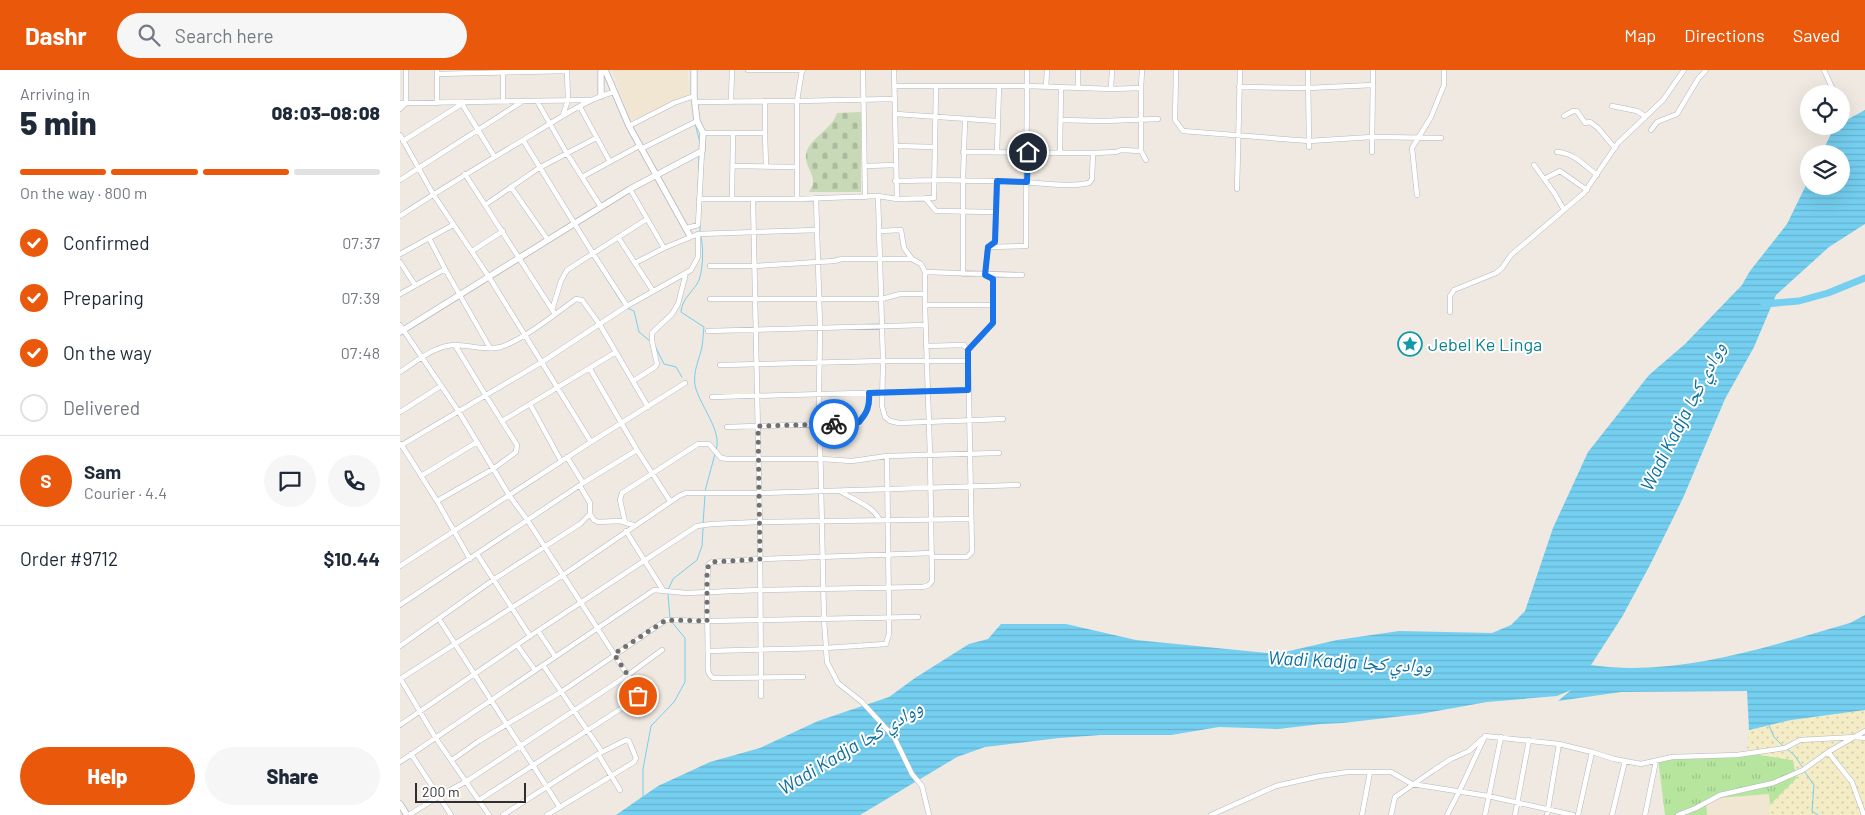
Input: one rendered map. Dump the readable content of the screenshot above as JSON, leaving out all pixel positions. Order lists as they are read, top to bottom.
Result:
{
  "water": ["Wadi Kadja ووادي كجا"],
  "places": {
    "place": ["Jebel Ke Linga"]
  },
  "scale_bar": "200 m",
  "page": {
    "header": "Dashr",
    "search": "Search here",
    "nav": ["Map", "Directions", "Saved"],
    "heading": ["5 min", "Arriving in", "08:03–08:08"],
    "panel": [
      "Sam",
      "Courier · 4.4",
      "Order #9712",
      "$10.44"
    ],
    "bar": "On the way · 800 m",
    "list": [
      ["Confirmed", "07:37"],
      ["Preparing", "07:39"],
      ["On the way", "07:48"],
      "Delivered"
    ],
    "round": "S",
    "buttons": ["Help", "Share"],
    "scale": "200 m"
  }
}
